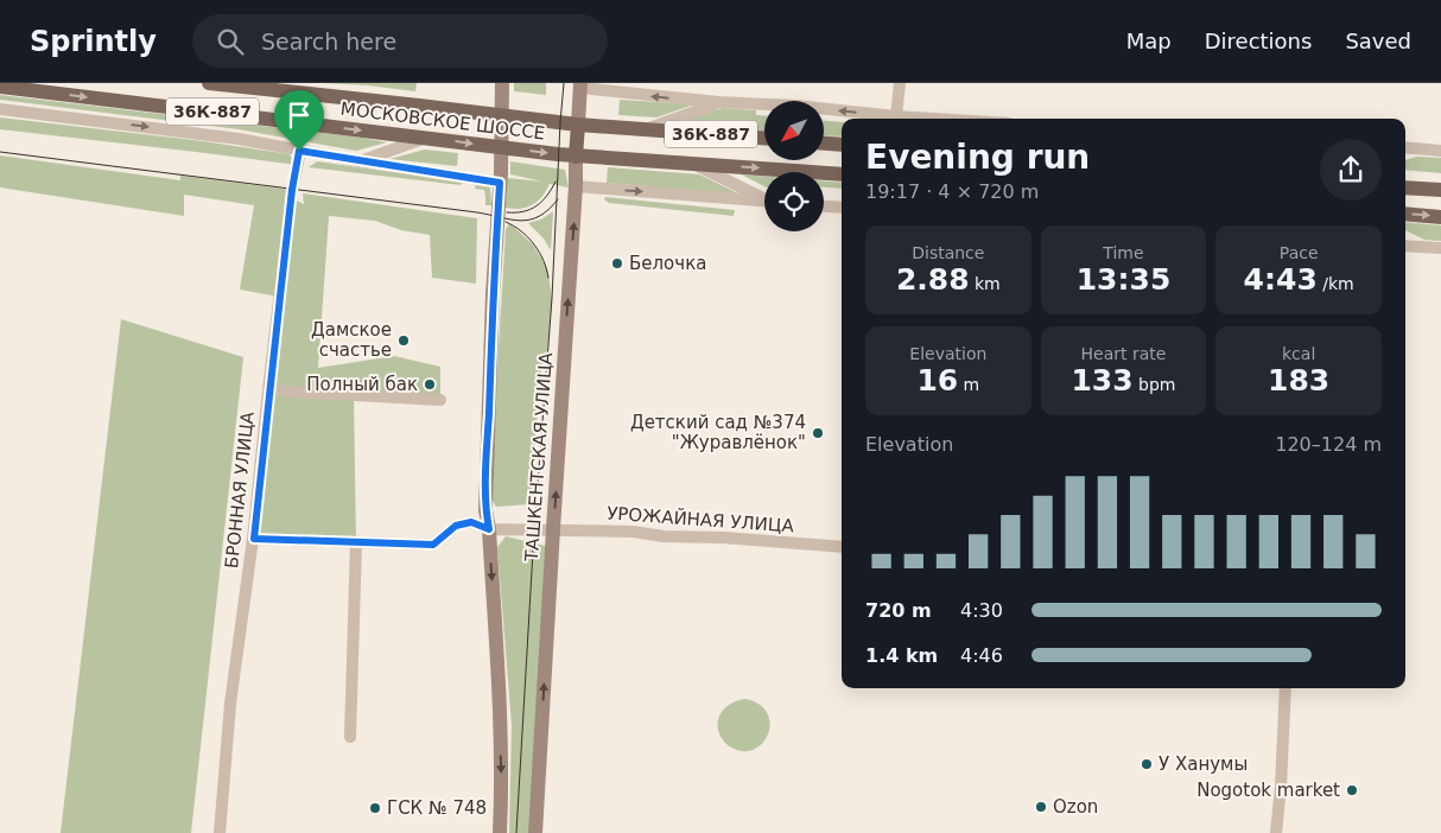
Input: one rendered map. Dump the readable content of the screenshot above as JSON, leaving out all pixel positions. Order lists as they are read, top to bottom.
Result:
{
  "streets": {
    "main road": ["36К-887", "МОСКОВСКОЕ ШОССЕ", "ТАШКЕНТСКАЯ УЛИЦА"],
    "street": ["БРОННАЯ УЛИЦА", "УРОЖАЙНАЯ УЛИЦА"]
  },
  "crossings": [
    ["МОСКОВСКОЕ ШОССЕ", "ТАШКЕНТСКАЯ УЛИЦА"],
    ["ТАШКЕНТСКАЯ УЛИЦА", "УРОЖАЙНАЯ УЛИЦА"]
  ],
  "places": [
    "Белочка",
    "Дамское счастье",
    "Полный бак",
    "Детский сад №374 \"Журавлёнок\"",
    "У Ханумы",
    "Nogotok market",
    "Ozon",
    "ГСК № 748"
  ],
  "north": "bottom left",
  "page": {
    "header": "Sprintly",
    "search": "Search here",
    "nav": ["Map", "Directions", "Saved"],
    "heading": ["Evening run", "19:17 · 4 × 720 m"],
    "stats": [
      ["Distance", "2.88 km"],
      ["Time", "13:35"],
      ["Pace", "4:43 /km"],
      ["Elevation", "16 m"],
      ["Heart rate", "133 bpm"],
      ["kcal", "183"]
    ],
    "chart": ["Elevation", "120–124 m"],
    "list": [
      {
        "name": "720 m",
        "note": "4:30"
      },
      {
        "name": "1.4 km",
        "note": "4:46"
      }
    ]
  }
}
